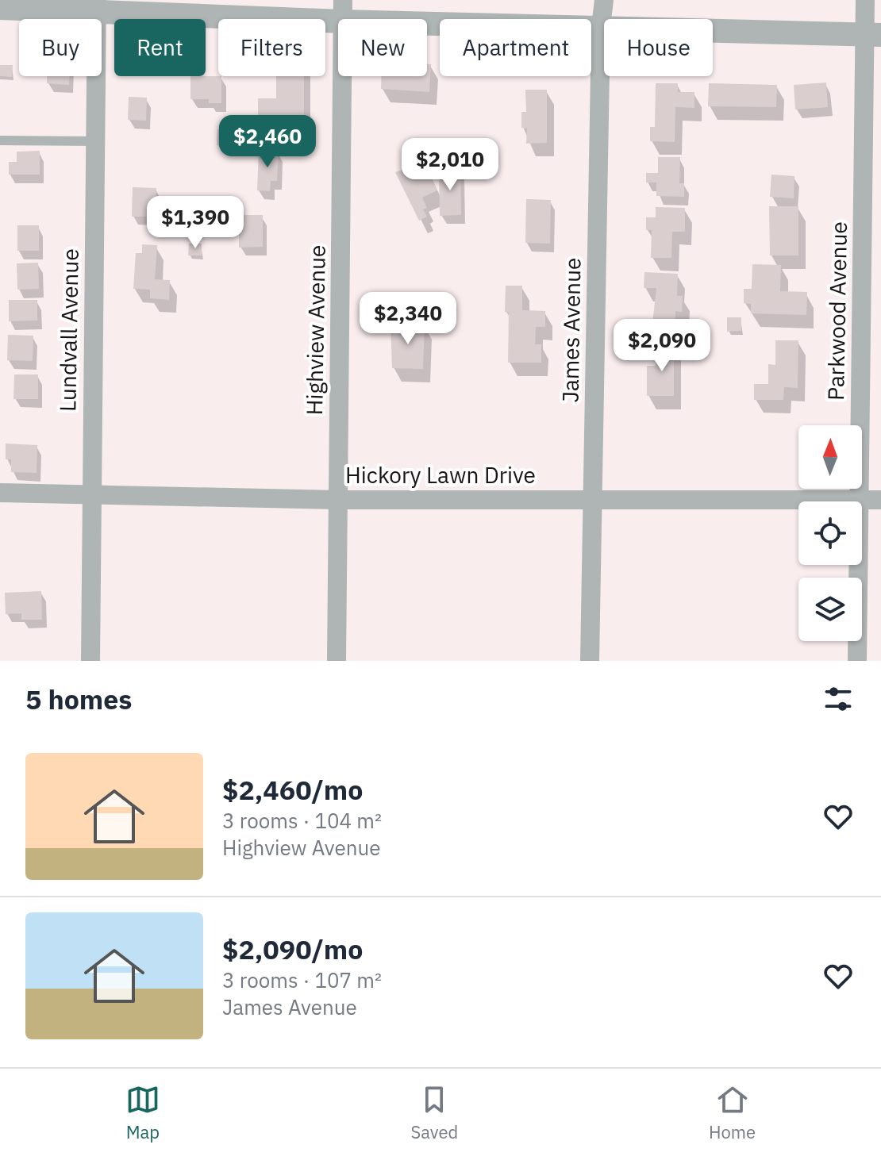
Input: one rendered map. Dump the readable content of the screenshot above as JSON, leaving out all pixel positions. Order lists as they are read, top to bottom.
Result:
{
  "streets": {
    "street": [
      "Parkwood Avenue",
      "Lundvall Avenue",
      "Highview Avenue",
      "James Avenue",
      "Hickory Lawn Drive"
    ]
  },
  "crossings": [
    ["Parkwood Avenue", "Hickory Lawn Drive"],
    ["Lundvall Avenue", "Hickory Lawn Drive"],
    ["Highview Avenue", "Hickory Lawn Drive"],
    ["James Avenue", "Hickory Lawn Drive"]
  ],
  "north": "top",
  "page": {
    "chip": [
      "Buy",
      "Rent",
      "Filters",
      "New",
      "Apartment",
      "House"
    ],
    "price": [
      "$2,460",
      "$2,010",
      "$1,390",
      "$2,340",
      "$2,090"
    ],
    "heading": "5 homes",
    "list": [
      {
        "name": "$2,460/mo",
        "note": "3 rooms · 104 m² · Highview Avenue"
      },
      {
        "name": "$2,090/mo",
        "note": "3 rooms · 107 m² · James Avenue"
      }
    ],
    "tabs": ["Map", "Saved", "Home"]
  }
}
